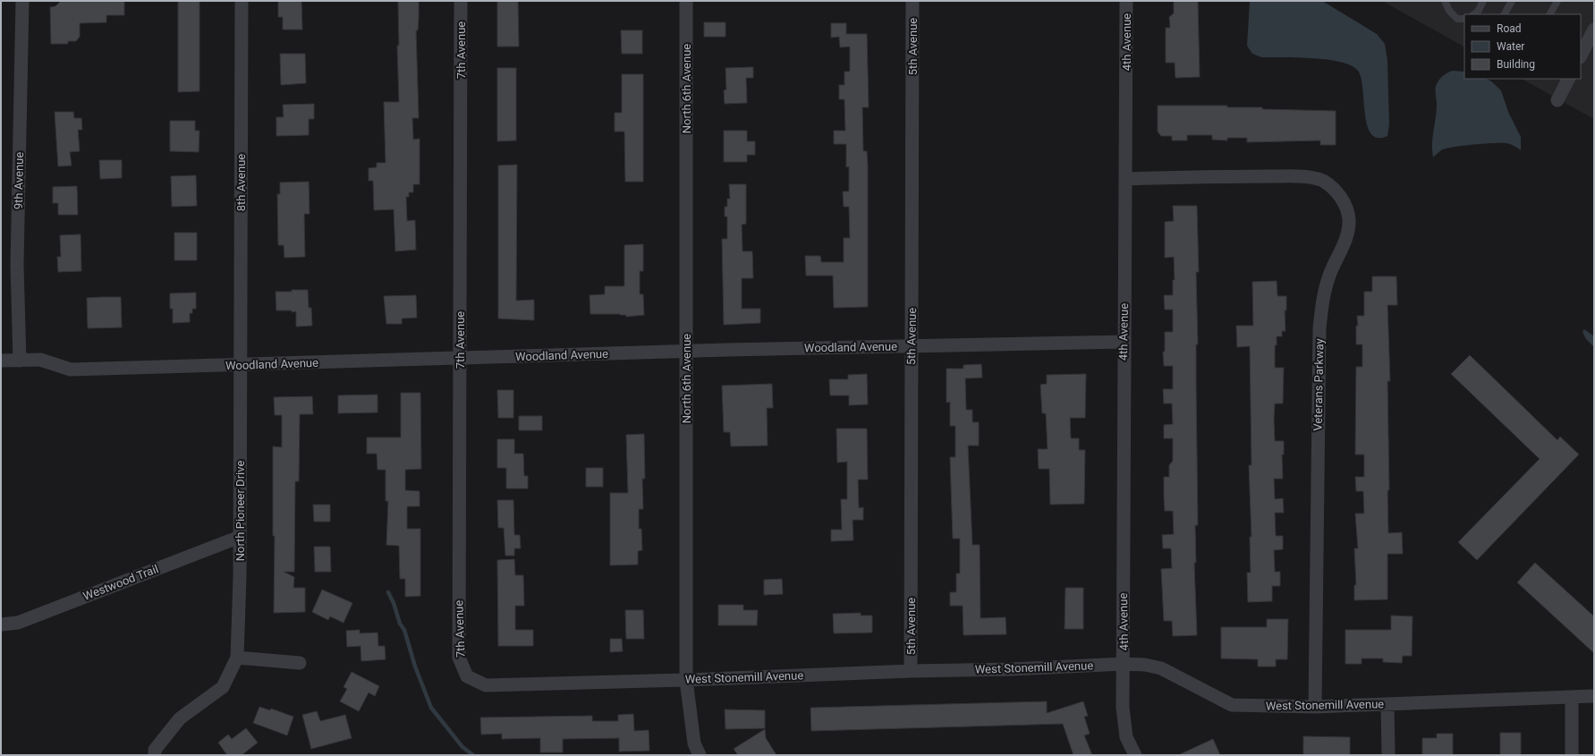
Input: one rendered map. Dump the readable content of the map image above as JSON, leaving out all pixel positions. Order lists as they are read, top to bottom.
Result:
{
  "streets": {
    "street": [
      "4th Avenue",
      "5th Avenue",
      "7th Avenue",
      "North 6th Avenue",
      "9th Avenue",
      "8th Avenue",
      "Woodland Avenue",
      "Veterans Parkway",
      "North Pioneer Drive",
      "Westwood Trail",
      "West Stonemill Avenue"
    ]
  },
  "crossings": [
    ["4th Avenue", "Woodland Avenue"],
    ["4th Avenue", "Veterans Parkway"],
    ["4th Avenue", "West Stonemill Avenue"],
    ["5th Avenue", "Woodland Avenue"],
    ["5th Avenue", "West Stonemill Avenue"],
    ["7th Avenue", "Woodland Avenue"],
    ["7th Avenue", "West Stonemill Avenue"],
    ["North 6th Avenue", "Woodland Avenue"],
    ["North 6th Avenue", "West Stonemill Avenue"],
    ["9th Avenue", "Woodland Avenue"],
    ["8th Avenue", "Woodland Avenue"],
    ["8th Avenue", "North Pioneer Drive"],
    ["Woodland Avenue", "North Pioneer Drive"],
    ["Veterans Parkway", "West Stonemill Avenue"],
    ["North Pioneer Drive", "Westwood Trail"]
  ],
  "legend": ["Road", "Water", "Building"]
}
